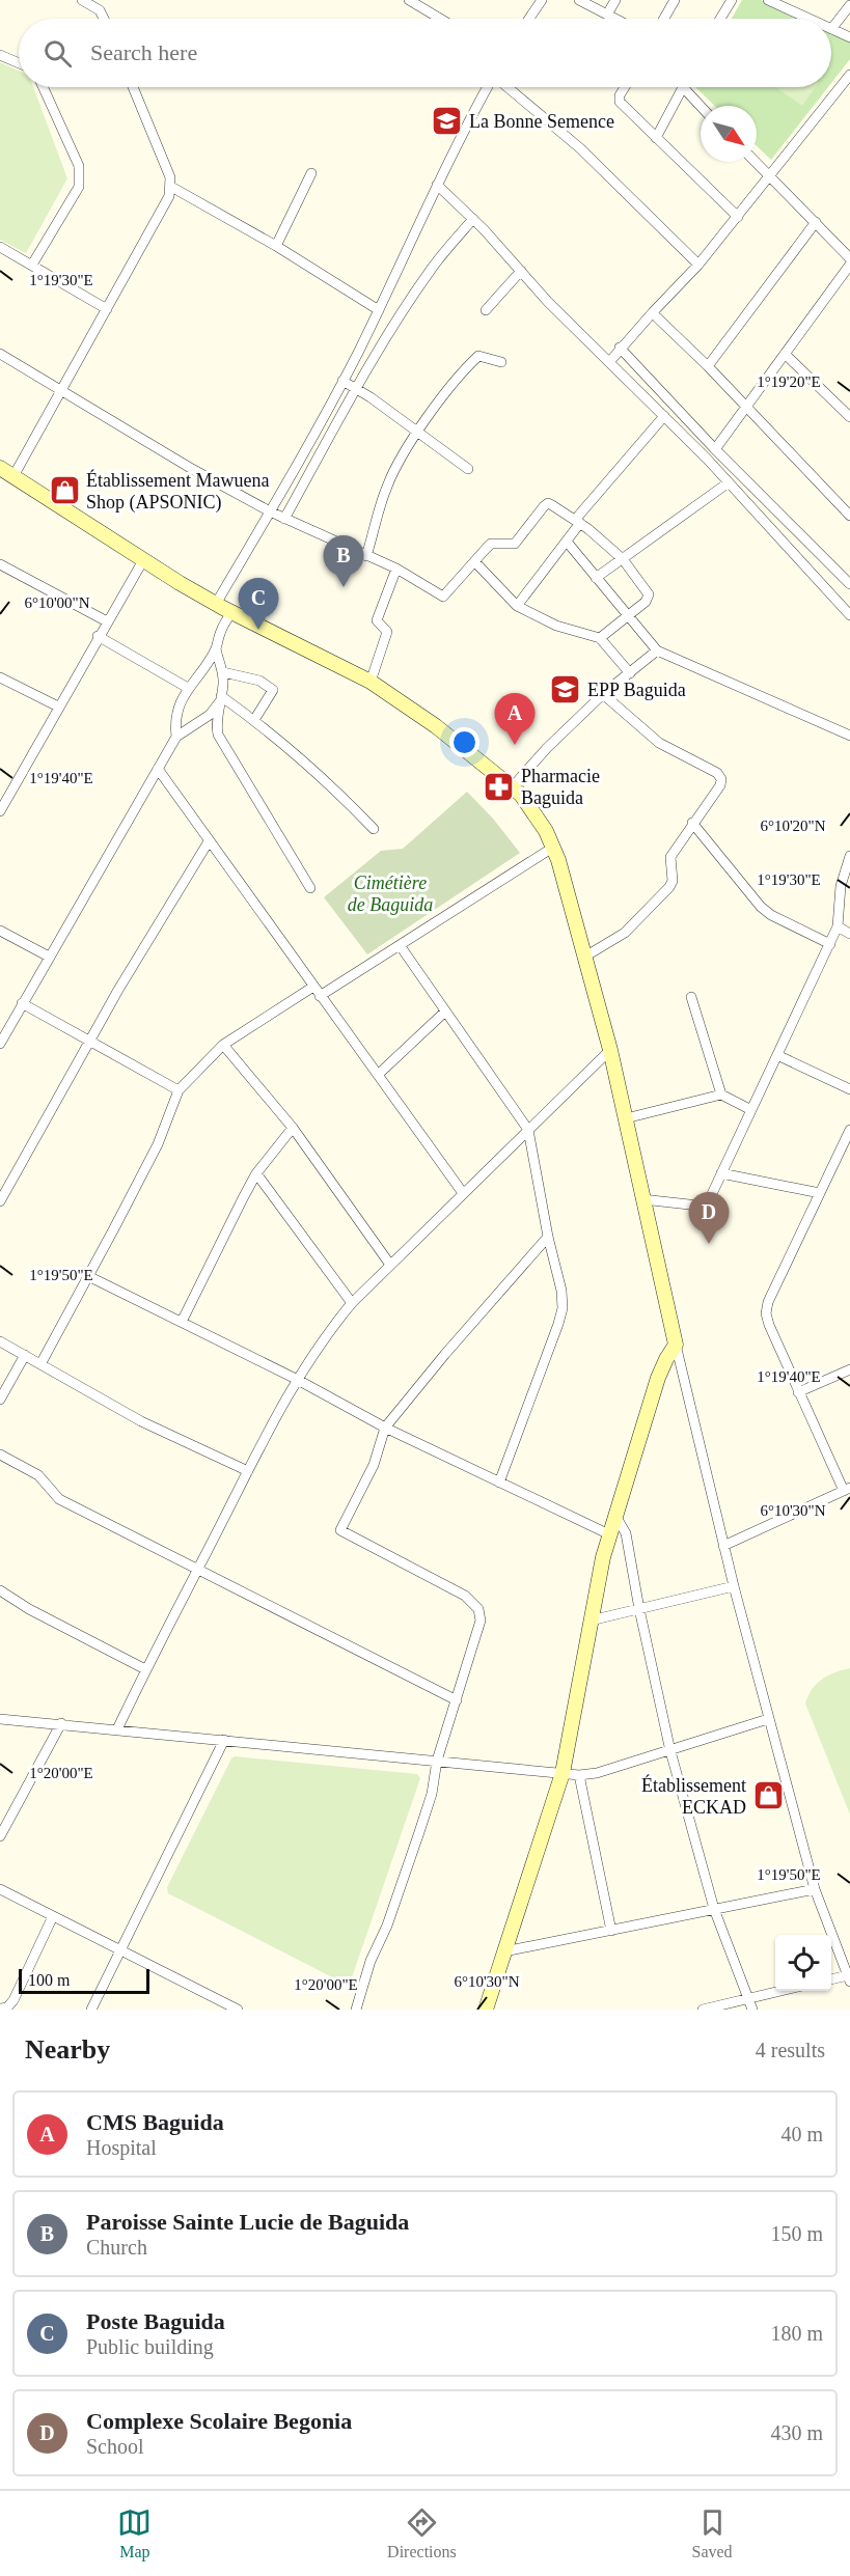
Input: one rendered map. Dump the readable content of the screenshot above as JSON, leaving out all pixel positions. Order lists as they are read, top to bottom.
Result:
{
  "parks": ["Cimétière de Baguida"],
  "places": {
    "school or university": ["La Bonne Semence", "EPP Baguida"],
    "shop": ["Établissement Mawuena Shop (APSONIC)", "Établissement ECKAD"],
    "pharmacy": ["Pharmacie Baguida"]
  },
  "scale_bar": "100 m",
  "north": "bottom right",
  "page": {
    "search": "Search here",
    "pins": [
      "B",
      "C",
      "A",
      "D"
    ],
    "scale": "100 m",
    "heading": ["Nearby", "4 results"],
    "list": [
      {
        "mark": "A",
        "name": "CMS Baguida",
        "note": "Hospital",
        "value": "40 m"
      },
      {
        "mark": "B",
        "name": "Paroisse Sainte Lucie de Baguida",
        "note": "Church",
        "value": "150 m"
      },
      {
        "mark": "C",
        "name": "Poste Baguida",
        "note": "Public building",
        "value": "180 m"
      },
      {
        "mark": "D",
        "name": "Complexe Scolaire Begonia",
        "note": "School",
        "value": "430 m"
      }
    ],
    "nav": ["Map", "Directions", "Saved"]
  },
  "coordinates": [
    "1°19'30\"E",
    "1°19'20\"E",
    "6°10'00\"N",
    "1°19'40\"E",
    "6°10'20\"N",
    "1°19'50\"E",
    "6°10'30\"N",
    "1°20'00\"E"
  ]
}
